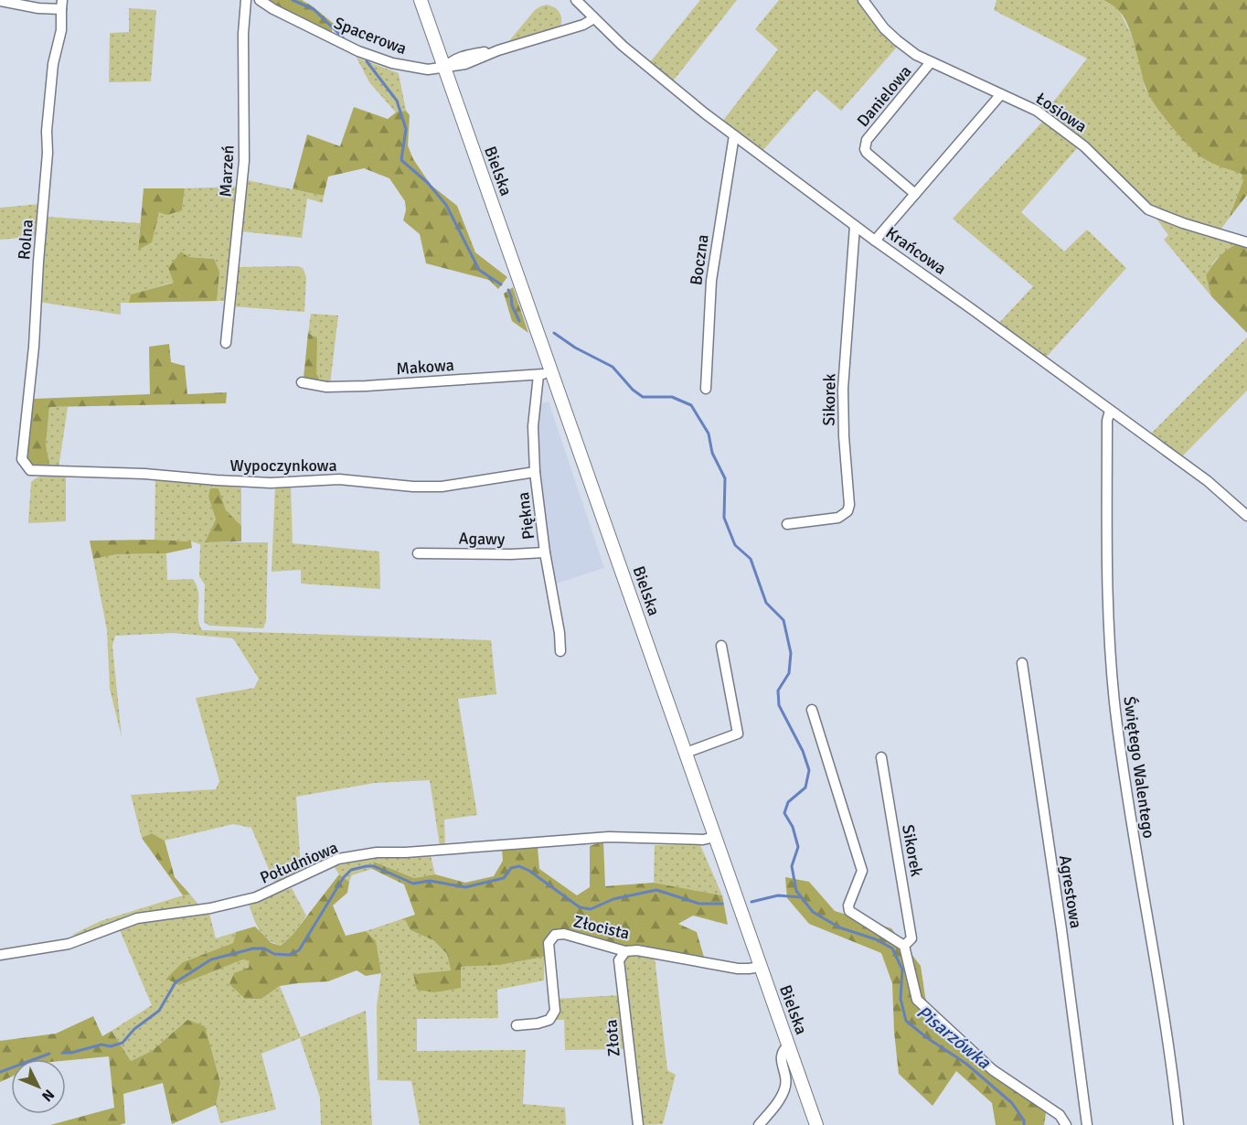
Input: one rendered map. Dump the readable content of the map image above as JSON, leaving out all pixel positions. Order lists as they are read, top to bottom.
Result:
{
  "streets": {
    "main road": ["Bielska"],
    "street": [
      "Spacerowa",
      "Danielowa",
      "Łosiowa",
      "Marzeń",
      "Rolna",
      "Krańcowa",
      "Boczna",
      "Makowa",
      "Sikorek",
      "Wypoczynkowa",
      "Piękna",
      "Agawy",
      "Świętego Walentego",
      "Południowa",
      "Agrestowa",
      "Złocista",
      "Złota"
    ]
  },
  "crossings": [
    ["Spacerowa", "Bielska"],
    ["Spacerowa", "Krańcowa"],
    ["Danielowa", "Łosiowa"],
    ["Bielska", "Makowa"],
    ["Bielska", "Piękna"],
    ["Bielska", "Południowa"],
    ["Bielska", "Złocista"],
    ["Rolna", "Wypoczynkowa"],
    ["Krańcowa", "Boczna"],
    ["Krańcowa", "Sikorek"],
    ["Krańcowa", "Świętego Walentego"],
    ["Makowa", "Piękna"],
    ["Wypoczynkowa", "Piękna"],
    ["Piękna", "Agawy"],
    ["Złocista", "Złota"]
  ],
  "water": ["Pisarzówka"],
  "north": "bottom right"
}
